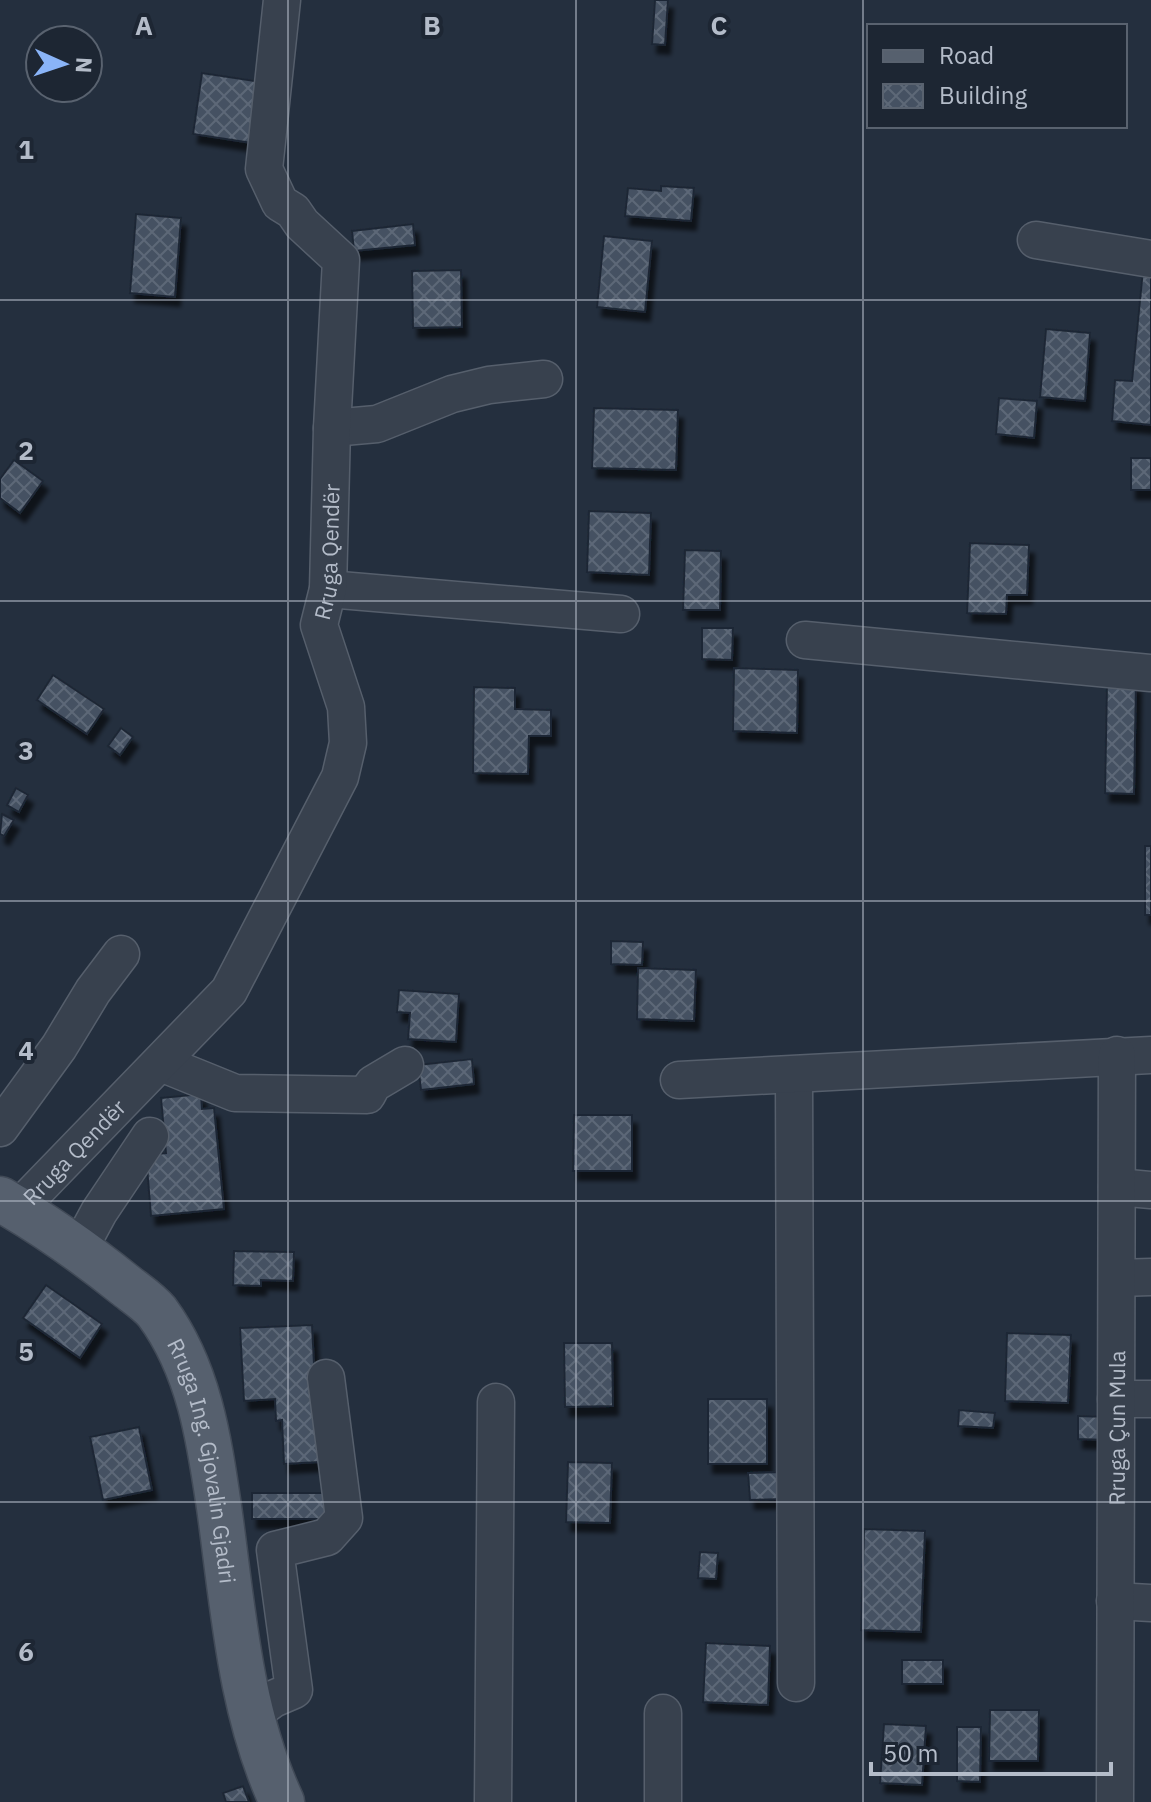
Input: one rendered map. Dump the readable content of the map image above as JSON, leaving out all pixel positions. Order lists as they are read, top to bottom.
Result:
{
  "streets": {
    "main road": ["Rruga Ing. Gjovalin Gjadri"],
    "street": ["Rruga Qendër", "Rruga Çun Mula"]
  },
  "crossings": [
    ["Rruga Qendër", "Rruga Ing. Gjovalin Gjadri"]
  ],
  "legend": ["Road", "Building"],
  "scale_bar": "50 m",
  "north": "right",
  "grid": {
    "columns": ["A", "B", "C"],
    "rows": [
      "1",
      "2",
      "3",
      "4",
      "5",
      "6"
    ]
  }
}
